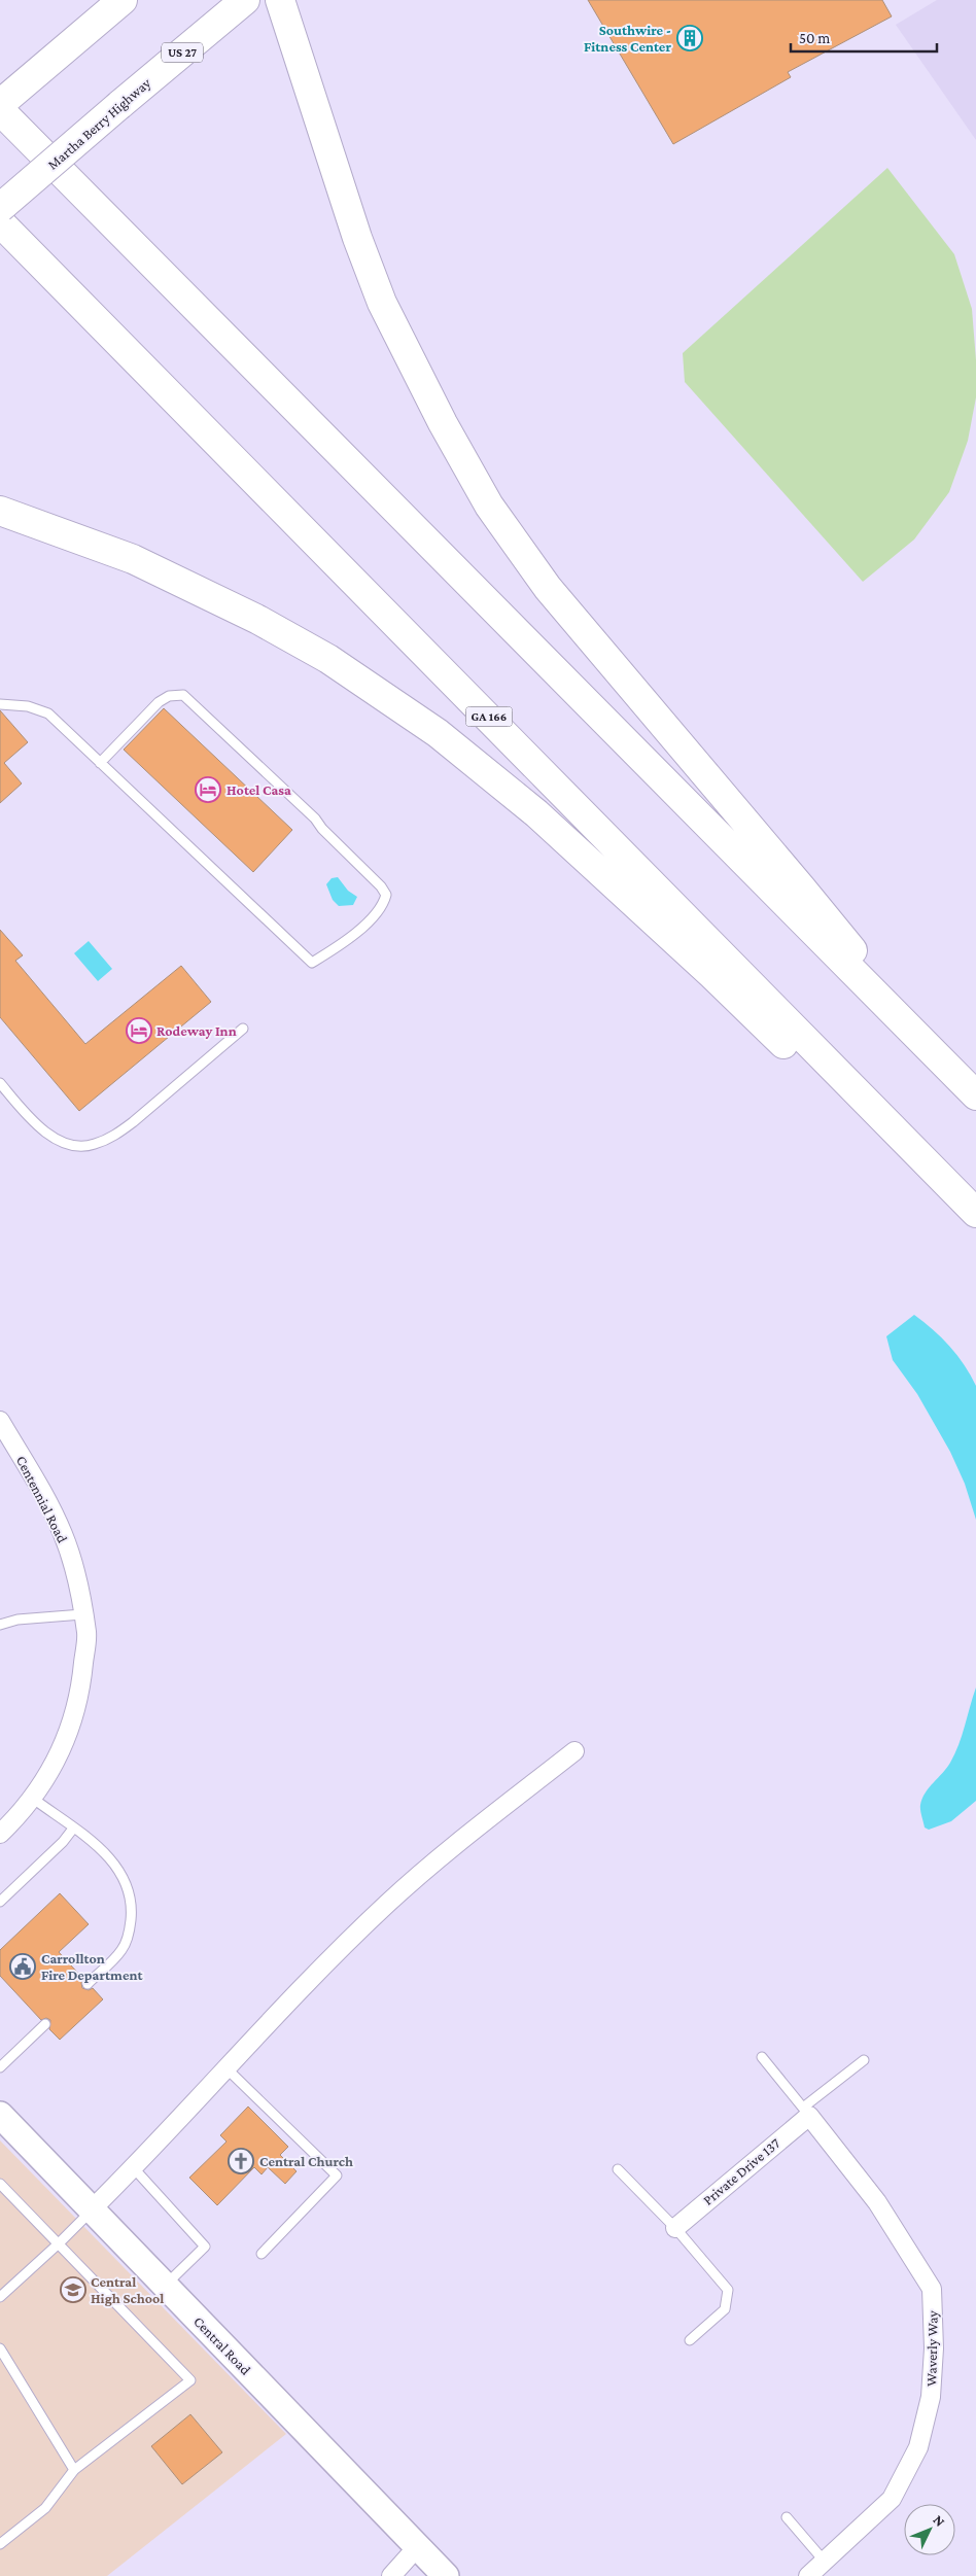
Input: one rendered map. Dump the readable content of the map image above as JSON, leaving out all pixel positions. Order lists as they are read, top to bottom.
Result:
{
  "streets": {
    "highway": ["US 27", "Martha Berry Highway", "GA 166"],
    "street": [
      "Centennial Road",
      "Private Drive 137",
      "Central Road",
      "Waverly Way"
    ]
  },
  "crossings": [
    ["Private Drive 137", "Waverly Way"]
  ],
  "places": {
    "building": ["Southwire - Fitness Center"],
    "hotel": ["Hotel Casa", "Rodeway Inn"],
    "public building": ["Carrollton Fire Department"],
    "church": ["Central Church"],
    "school or university": ["Central High School"]
  },
  "scale_bar": "50 m",
  "north": "top right"
}
